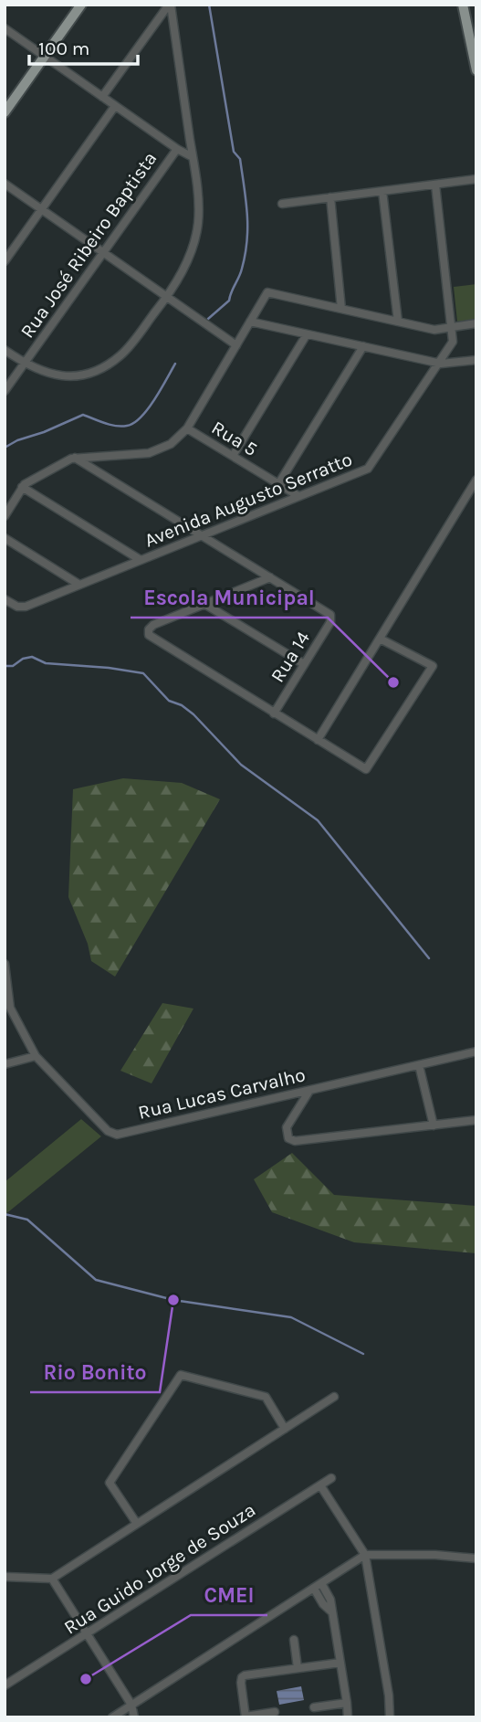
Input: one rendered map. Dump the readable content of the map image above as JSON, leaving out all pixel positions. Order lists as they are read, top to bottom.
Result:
{
  "streets": {
    "street": [
      "Rua José Ribeiro Baptista",
      "Rua 5",
      "Avenida Augusto Serratto",
      "Rua 14",
      "Rua Lucas Carvalho",
      "Rua Guido Jorge de Souza"
    ]
  },
  "crossings": [
    ["Rua 5", "Avenida Augusto Serratto"]
  ],
  "places": ["Escola Municipal", "Rio Bonito", "CMEI"],
  "scale_bar": "100 m"
}
